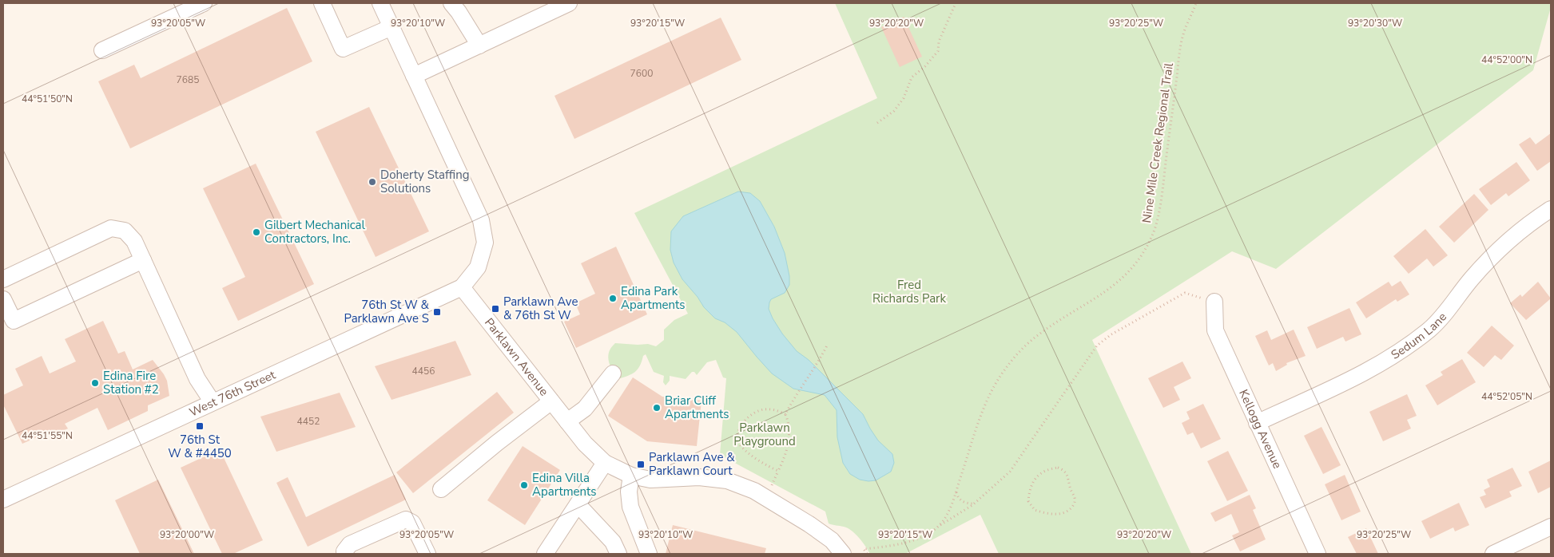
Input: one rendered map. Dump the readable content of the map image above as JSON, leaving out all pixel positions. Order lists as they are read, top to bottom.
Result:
{
  "streets": {
    "street": [
      "Sedum Lane",
      "Parklawn Avenue",
      "West 76th Street",
      "Kellogg Avenue"
    ],
    "path": ["Nine Mile Creek Regional Trail"]
  },
  "crossings": [
    ["Sedum Lane", "Kellogg Avenue"],
    ["Parklawn Avenue", "West 76th Street"]
  ],
  "parks": ["Fred Richards Park", "Parklawn Playground"],
  "places": {
    "other": [
      "Doherty Staffing Solutions",
      "Gilbert Mechanical Contractors, Inc.",
      "Edina Park Apartments",
      "Edina Fire Station #2",
      "Briar Cliff Apartments",
      "Edina Villa Apartments"
    ],
    "transit": [
      "Parklawn Ave & 76th St W",
      "76th St W & Parklawn Ave S",
      "76th St W & #4450",
      "Parklawn Ave & Parklawn Court"
    ]
  },
  "house_numbers": [
    "7600",
    "7685",
    "4456",
    "4452"
  ],
  "coordinates": [
    "93°20'05\"W",
    "93°20'10\"W",
    "93°20'15\"W",
    "93°20'20\"W",
    "93°20'25\"W",
    "93°20'30\"W",
    "44°52'00\"N",
    "44°51'50\"N",
    "44°52'05\"N",
    "44°51'55\"N",
    "93°20'00\"W"
  ]
}
